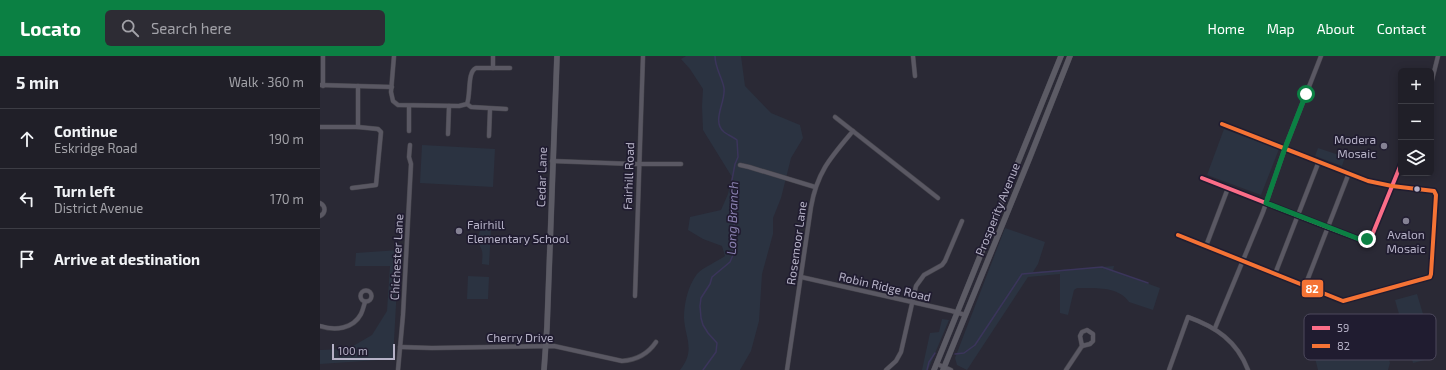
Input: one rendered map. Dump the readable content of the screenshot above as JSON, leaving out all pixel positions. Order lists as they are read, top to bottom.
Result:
{
  "streets": {
    "main road": ["Cedar Lane", "Prosperity Avenue"],
    "street": [
      "Fairhill Road",
      "Rosemoor Lane",
      "Chichester Lane",
      "Robin Ridge Road",
      "Cherry Drive"
    ]
  },
  "crossings": [
    ["Cedar Lane", "Cherry Drive"],
    ["Prosperity Avenue", "Robin Ridge Road"],
    ["Rosemoor Lane", "Robin Ridge Road"],
    ["Chichester Lane", "Cherry Drive"]
  ],
  "water": ["Long Branch"],
  "places": ["Modera Mosaic", "Avalon Mosaic", "Fairhill Elementary School"],
  "lines": ["transit line 82", "transit line 59"],
  "legend": ["59", "82"],
  "scale_bar": "100 m",
  "page": {
    "header": "Locato",
    "search": "Search here",
    "nav": [
      "Home",
      "Map",
      "About",
      "Contact"
    ],
    "heading": ["5 min", "Walk · 360 m"],
    "map_buttons": ["+", "−"],
    "list": [
      ["Continue", "Eskridge Road", "190 m"],
      ["Turn left", "District Avenue", "170 m"],
      "Arrive at destination"
    ],
    "scale": "100 m"
  }
}
